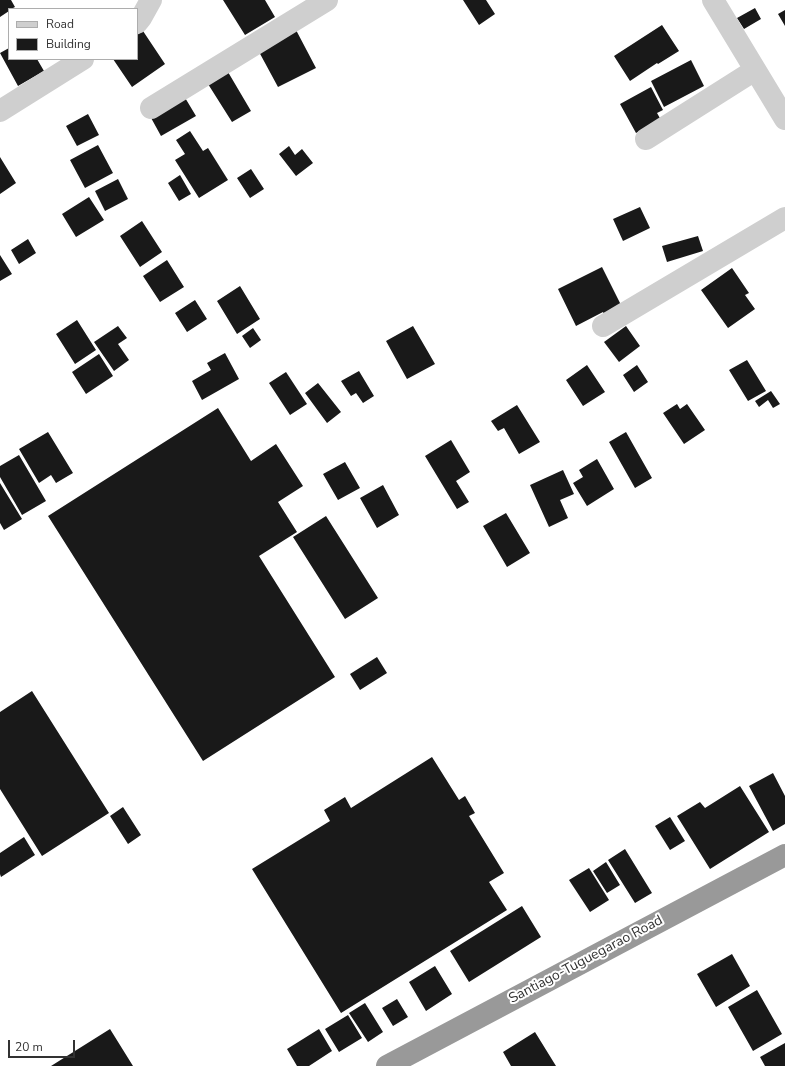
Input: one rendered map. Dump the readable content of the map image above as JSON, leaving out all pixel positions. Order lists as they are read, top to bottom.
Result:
{
  "streets": {
    "highway": ["Santiago-Tuguegarao Road"]
  },
  "legend": ["Road", "Building"],
  "scale_bar": "20 m"
}
